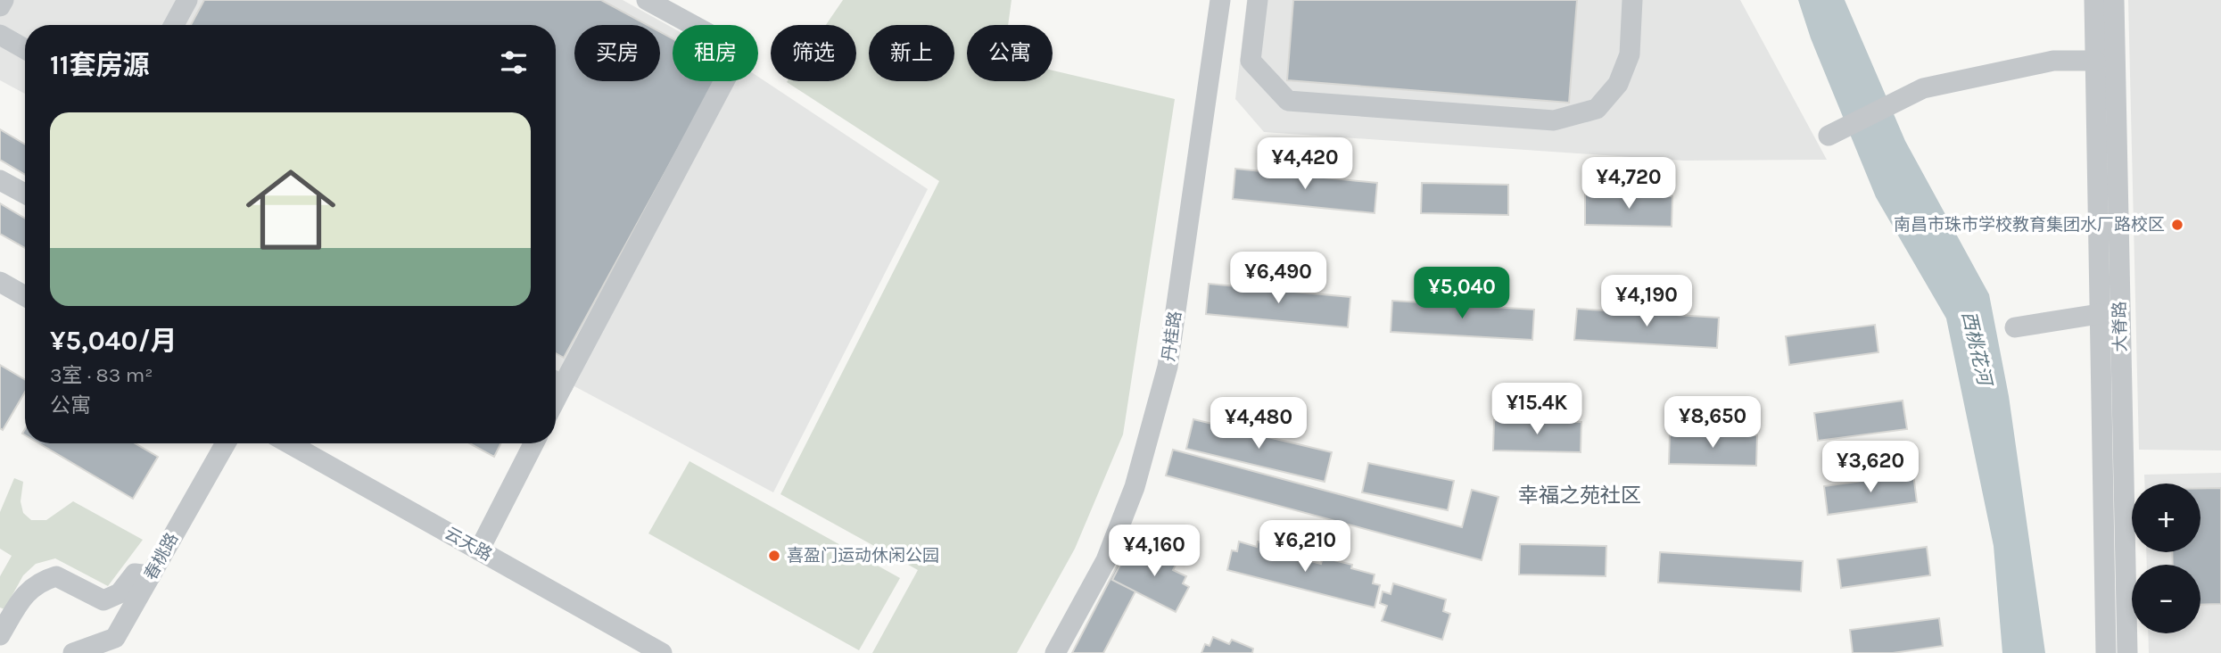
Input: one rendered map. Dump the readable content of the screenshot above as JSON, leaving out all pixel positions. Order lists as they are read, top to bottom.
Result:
{
  "streets": {
    "street": [
      "大脊路",
      "丹桂路",
      "云天路",
      "春桃路"
    ]
  },
  "districts": ["幸福之苑社区"],
  "water": ["西桃花河"],
  "places": ["南昌市珠市学校教育集团水厂路校区", "喜盈门运动休闲公园"],
  "page": {
    "chip": [
      "买房",
      "租房",
      "筛选",
      "新上",
      "公寓"
    ],
    "heading": "11套房源",
    "list": [
      {
        "name": "¥5,040/月",
        "note": "3室 · 83 m² · 公寓"
      }
    ],
    "price": [
      "¥4,420",
      "¥4,720",
      "¥6,490",
      "¥5,040",
      "¥4,190",
      "¥15.4K",
      "¥8,650",
      "¥4,480",
      "¥3,620",
      "¥6,210",
      "¥4,160"
    ],
    "map_buttons": ["+", "−"]
  }
}
